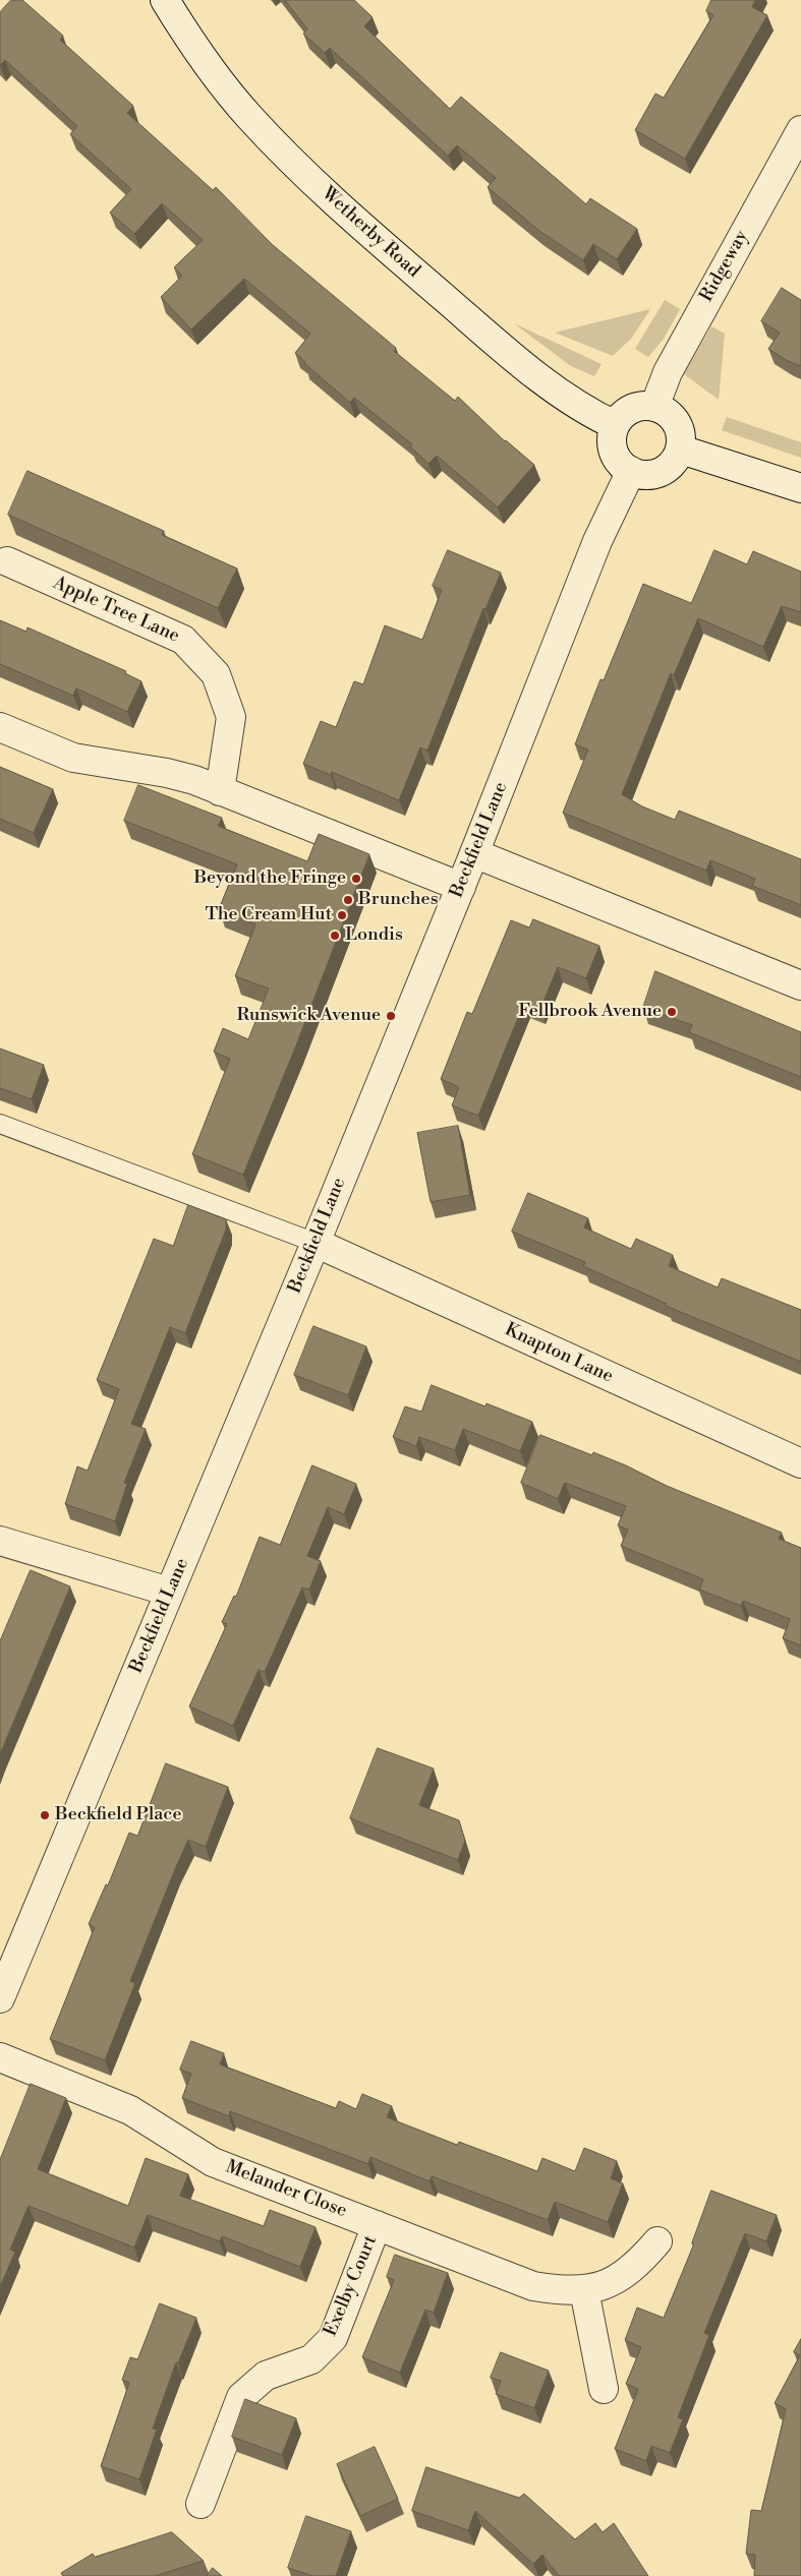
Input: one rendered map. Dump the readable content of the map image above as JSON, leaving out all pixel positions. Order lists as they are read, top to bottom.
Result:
{
  "streets": {
    "street": [
      "Wetherby Road",
      "Ridgeway",
      "Apple Tree Lane",
      "Beckfield Lane",
      "Knapton Lane",
      "Melander Close",
      "Exelby Court"
    ]
  },
  "crossings": [
    ["Wetherby Road", "Ridgeway"],
    ["Wetherby Road", "Beckfield Lane"],
    ["Ridgeway", "Beckfield Lane"],
    ["Beckfield Lane", "Knapton Lane"],
    ["Melander Close", "Exelby Court"]
  ],
  "places": [
    "Beyond the Fringe",
    "Brunches",
    "The Cream Hut",
    "Londis",
    "Fellbrook Avenue",
    "Runswick Avenue",
    "Beckfield Place"
  ]
}
